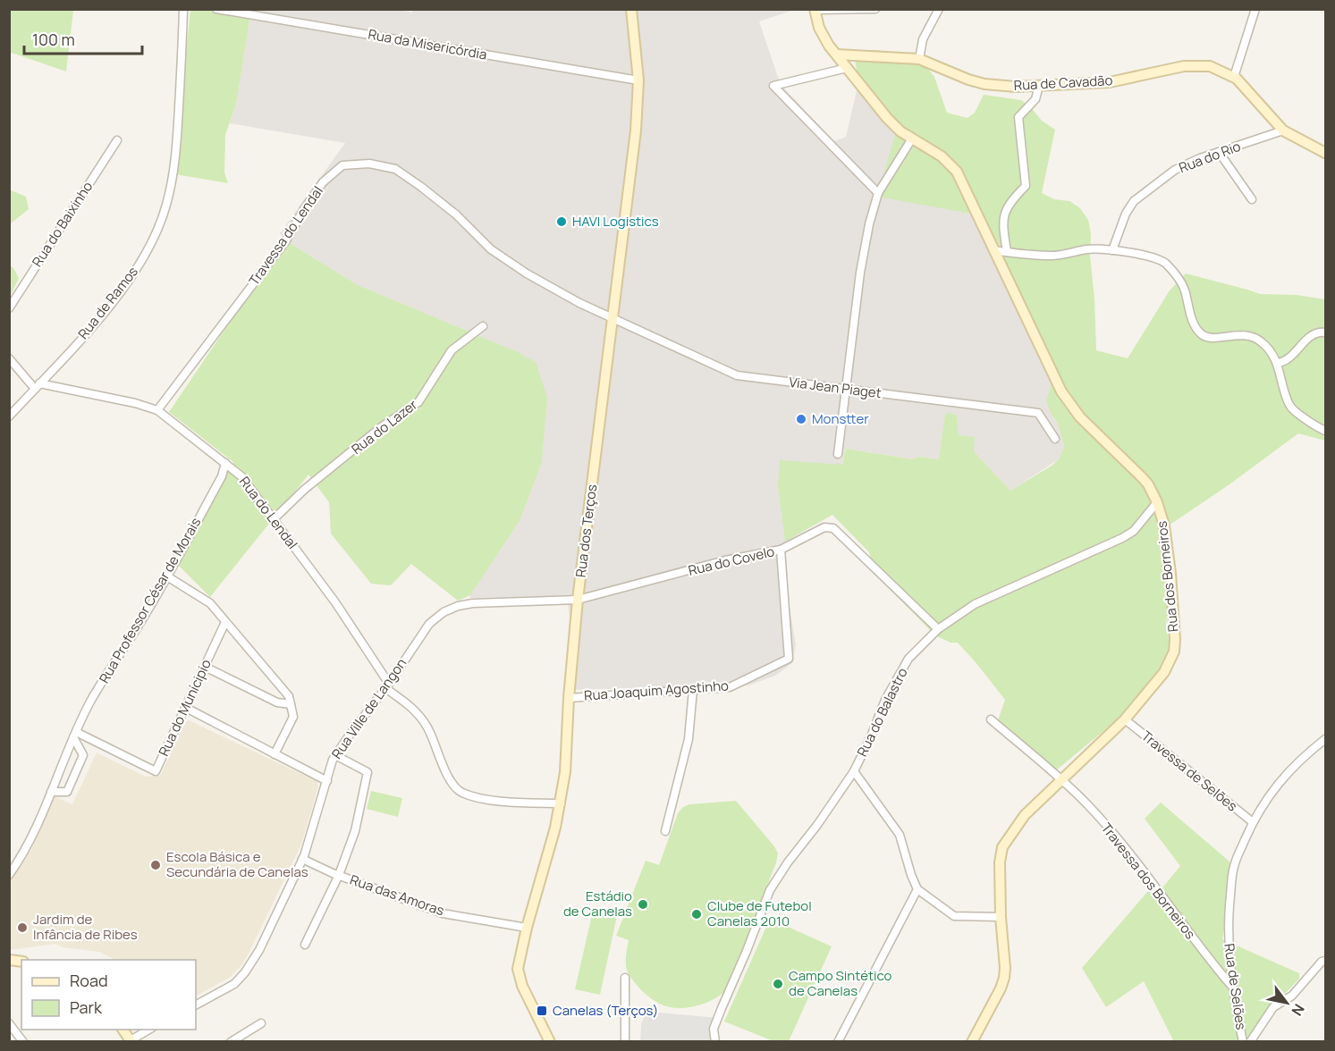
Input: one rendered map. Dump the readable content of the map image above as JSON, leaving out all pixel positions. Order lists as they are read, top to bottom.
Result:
{
  "streets": {
    "street": [
      "Rua da Misericórdia",
      "Rua de Cavadão",
      "Rua do Rio",
      "Rua do Baixinho",
      "Travessa do Lendal",
      "Rua de Ramos",
      "Via Jean Piaget",
      "Rua do Lazer",
      "Rua do Lendal",
      "Rua dos Terços",
      "Rua do Covelo",
      "Rua dos Borneiros",
      "Rua Professor César de Morais",
      "Rua Joaquim Agostinho",
      "Rua do Munícipio",
      "Rua Ville de Langon",
      "Rua do Balastro",
      "Travessa de Selões",
      "Travessa dos Borneiros",
      "Rua das Amoras",
      "Rua de Selões"
    ]
  },
  "crossings": [
    ["Rua da Misericórdia", "Rua dos Terços"],
    ["Rua de Cavadão", "Rua do Rio"],
    ["Rua de Cavadão", "Rua dos Borneiros"],
    ["Travessa do Lendal", "Via Jean Piaget"],
    ["Travessa do Lendal", "Rua do Lendal"],
    ["Travessa do Lendal", "Rua dos Terços"],
    ["Rua de Ramos", "Rua do Lendal"],
    ["Via Jean Piaget", "Rua dos Terços"],
    ["Rua do Lazer", "Rua do Lendal"],
    ["Rua do Lendal", "Rua dos Terços"],
    ["Rua do Lendal", "Rua Professor César de Morais"],
    ["Rua do Lendal", "Rua Ville de Langon"],
    ["Rua dos Terços", "Rua do Covelo"],
    ["Rua dos Terços", "Rua Joaquim Agostinho"],
    ["Rua dos Terços", "Rua Ville de Langon"],
    ["Rua dos Terços", "Rua das Amoras"],
    ["Rua do Covelo", "Rua Joaquim Agostinho"],
    ["Rua do Covelo", "Rua Ville de Langon"],
    ["Rua do Covelo", "Rua do Balastro"],
    ["Rua dos Borneiros", "Rua do Balastro"],
    ["Rua dos Borneiros", "Travessa de Selões"],
    ["Rua dos Borneiros", "Travessa dos Borneiros"],
    ["Rua Professor César de Morais", "Rua do Munícipio"],
    ["Rua Ville de Langon", "Rua das Amoras"],
    ["Travessa de Selões", "Rua de Selões"],
    ["Travessa dos Borneiros", "Rua de Selões"]
  ],
  "places": {
    "other": [
      "HAVI Logistics",
      "Monstter",
      "Escola Básica e Secundária de Canelas",
      "Estádio de Canelas",
      "Clube de Futebol Canelas 2010",
      "Jardim de Infância de Ribes",
      "Campo Sintético de Canelas"
    ],
    "transit": ["Canelas (Terços)"]
  },
  "legend": ["Road", "Park"],
  "scale_bar": "100 m",
  "north": "bottom right"
}
